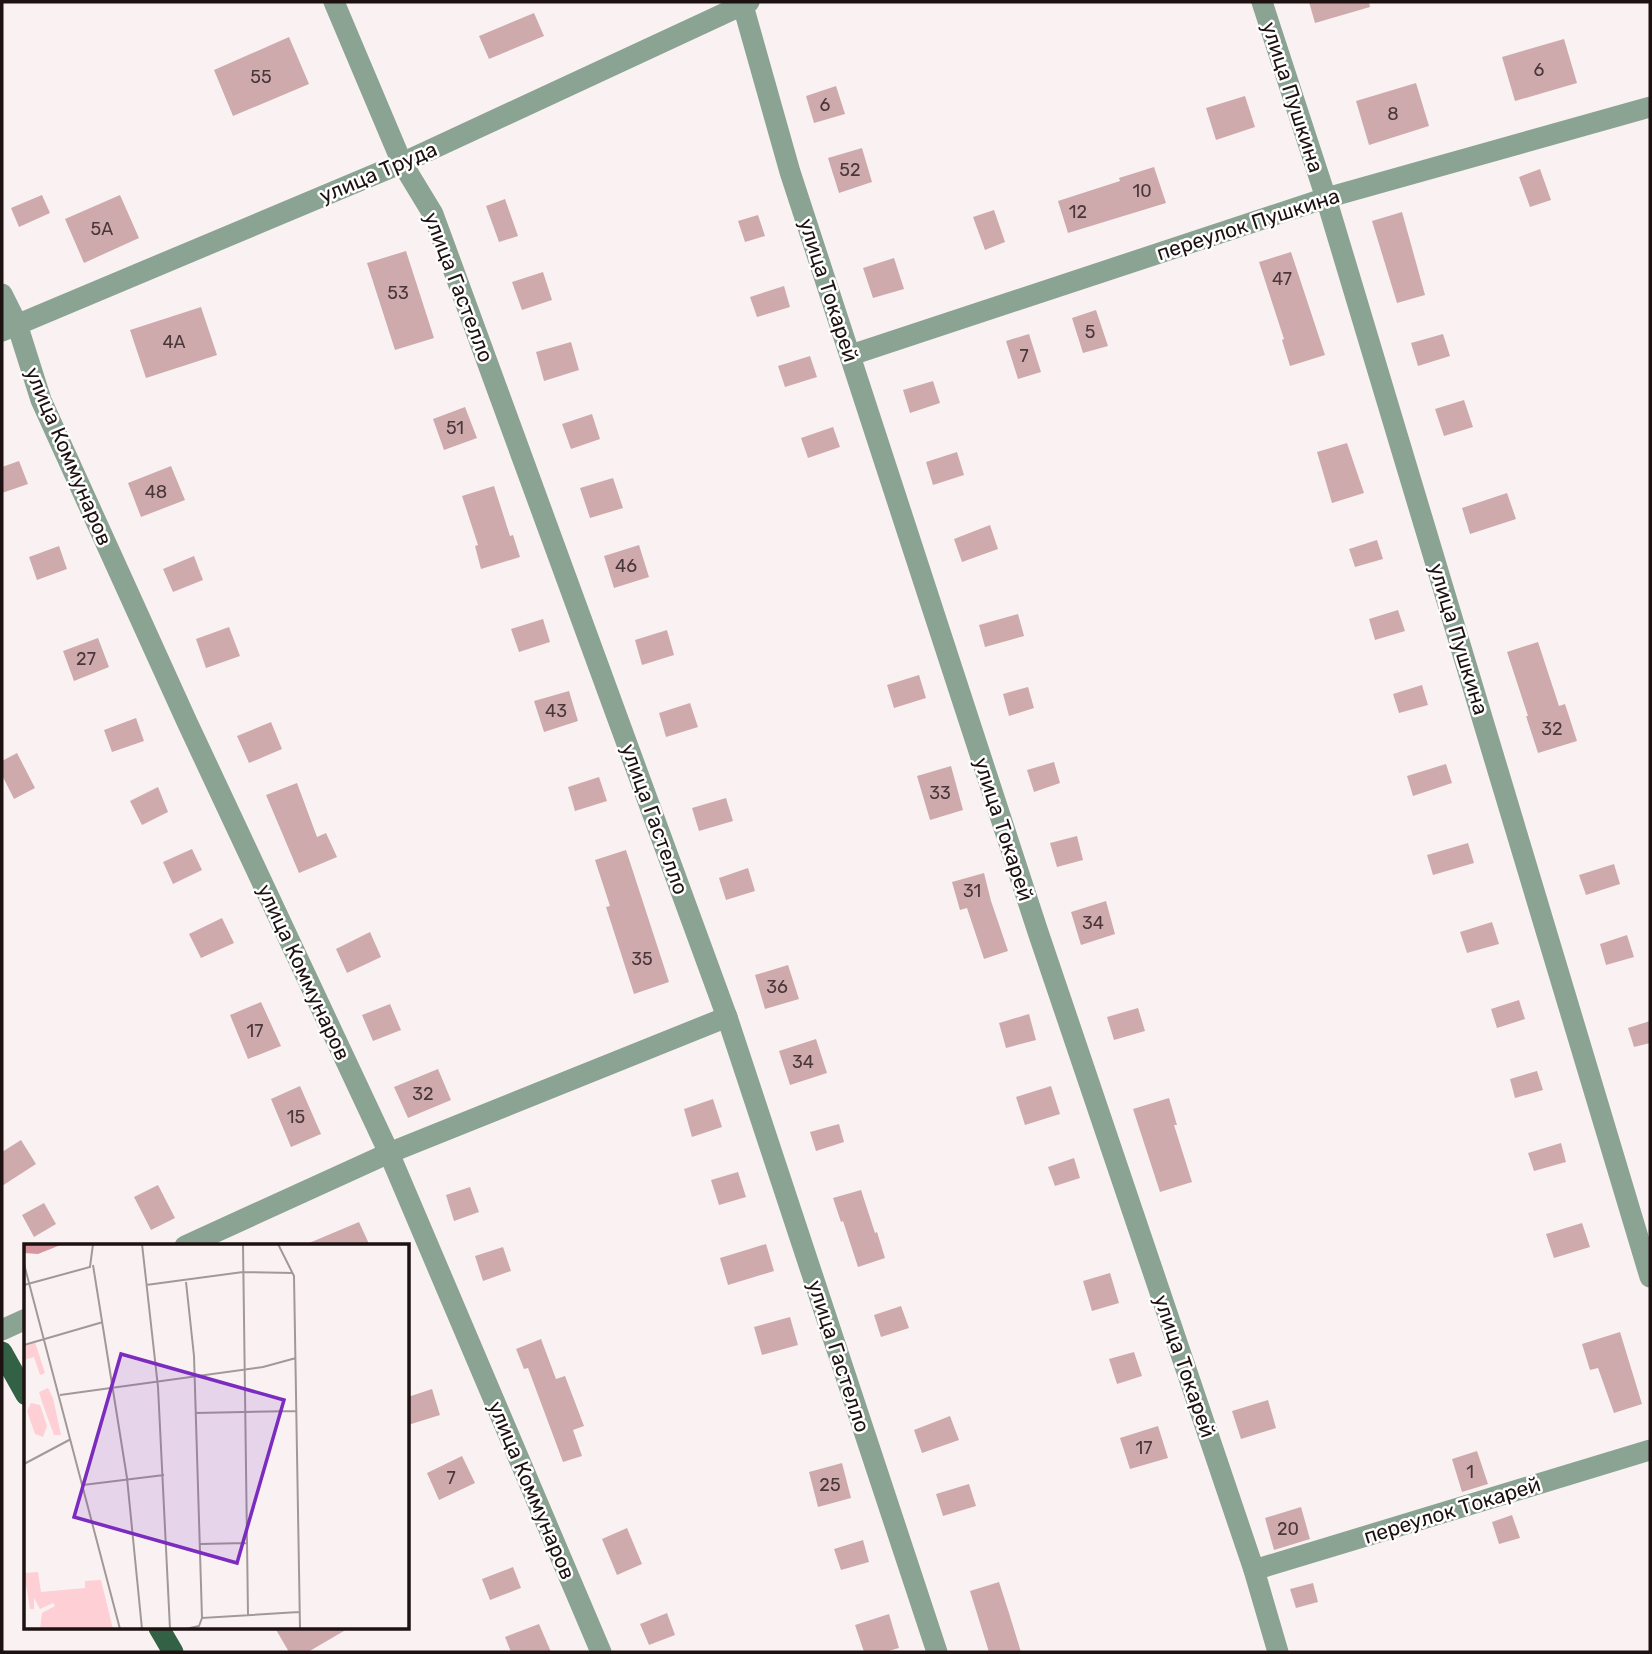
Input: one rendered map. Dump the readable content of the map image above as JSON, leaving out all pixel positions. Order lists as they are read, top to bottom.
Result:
{
  "streets": {
    "street": [
      "улица Пушкина",
      "улица Труда",
      "переулок Пушкина",
      "улица Гастелло",
      "улица Токарей",
      "улица Коммунаров",
      "переулок Токарей"
    ]
  },
  "crossings": [
    ["улица Пушкина", "переулок Пушкина"],
    ["улица Труда", "улица Гастелло"],
    ["улица Труда", "улица Токарей"],
    ["улица Труда", "улица Коммунаров"],
    ["переулок Пушкина", "улица Токарей"],
    ["улица Токарей", "переулок Токарей"]
  ],
  "house_numbers": [
    "6",
    "55",
    "6",
    "8",
    "52",
    "10",
    "12",
    "5А",
    "47",
    "53",
    "5",
    "4А",
    "7",
    "51",
    "48",
    "46",
    "27",
    "43",
    "32",
    "33",
    "31",
    "34",
    "35",
    "36",
    "17",
    "34",
    "32",
    "15",
    "17",
    "1",
    "7",
    "25",
    "20"
  ]
}
